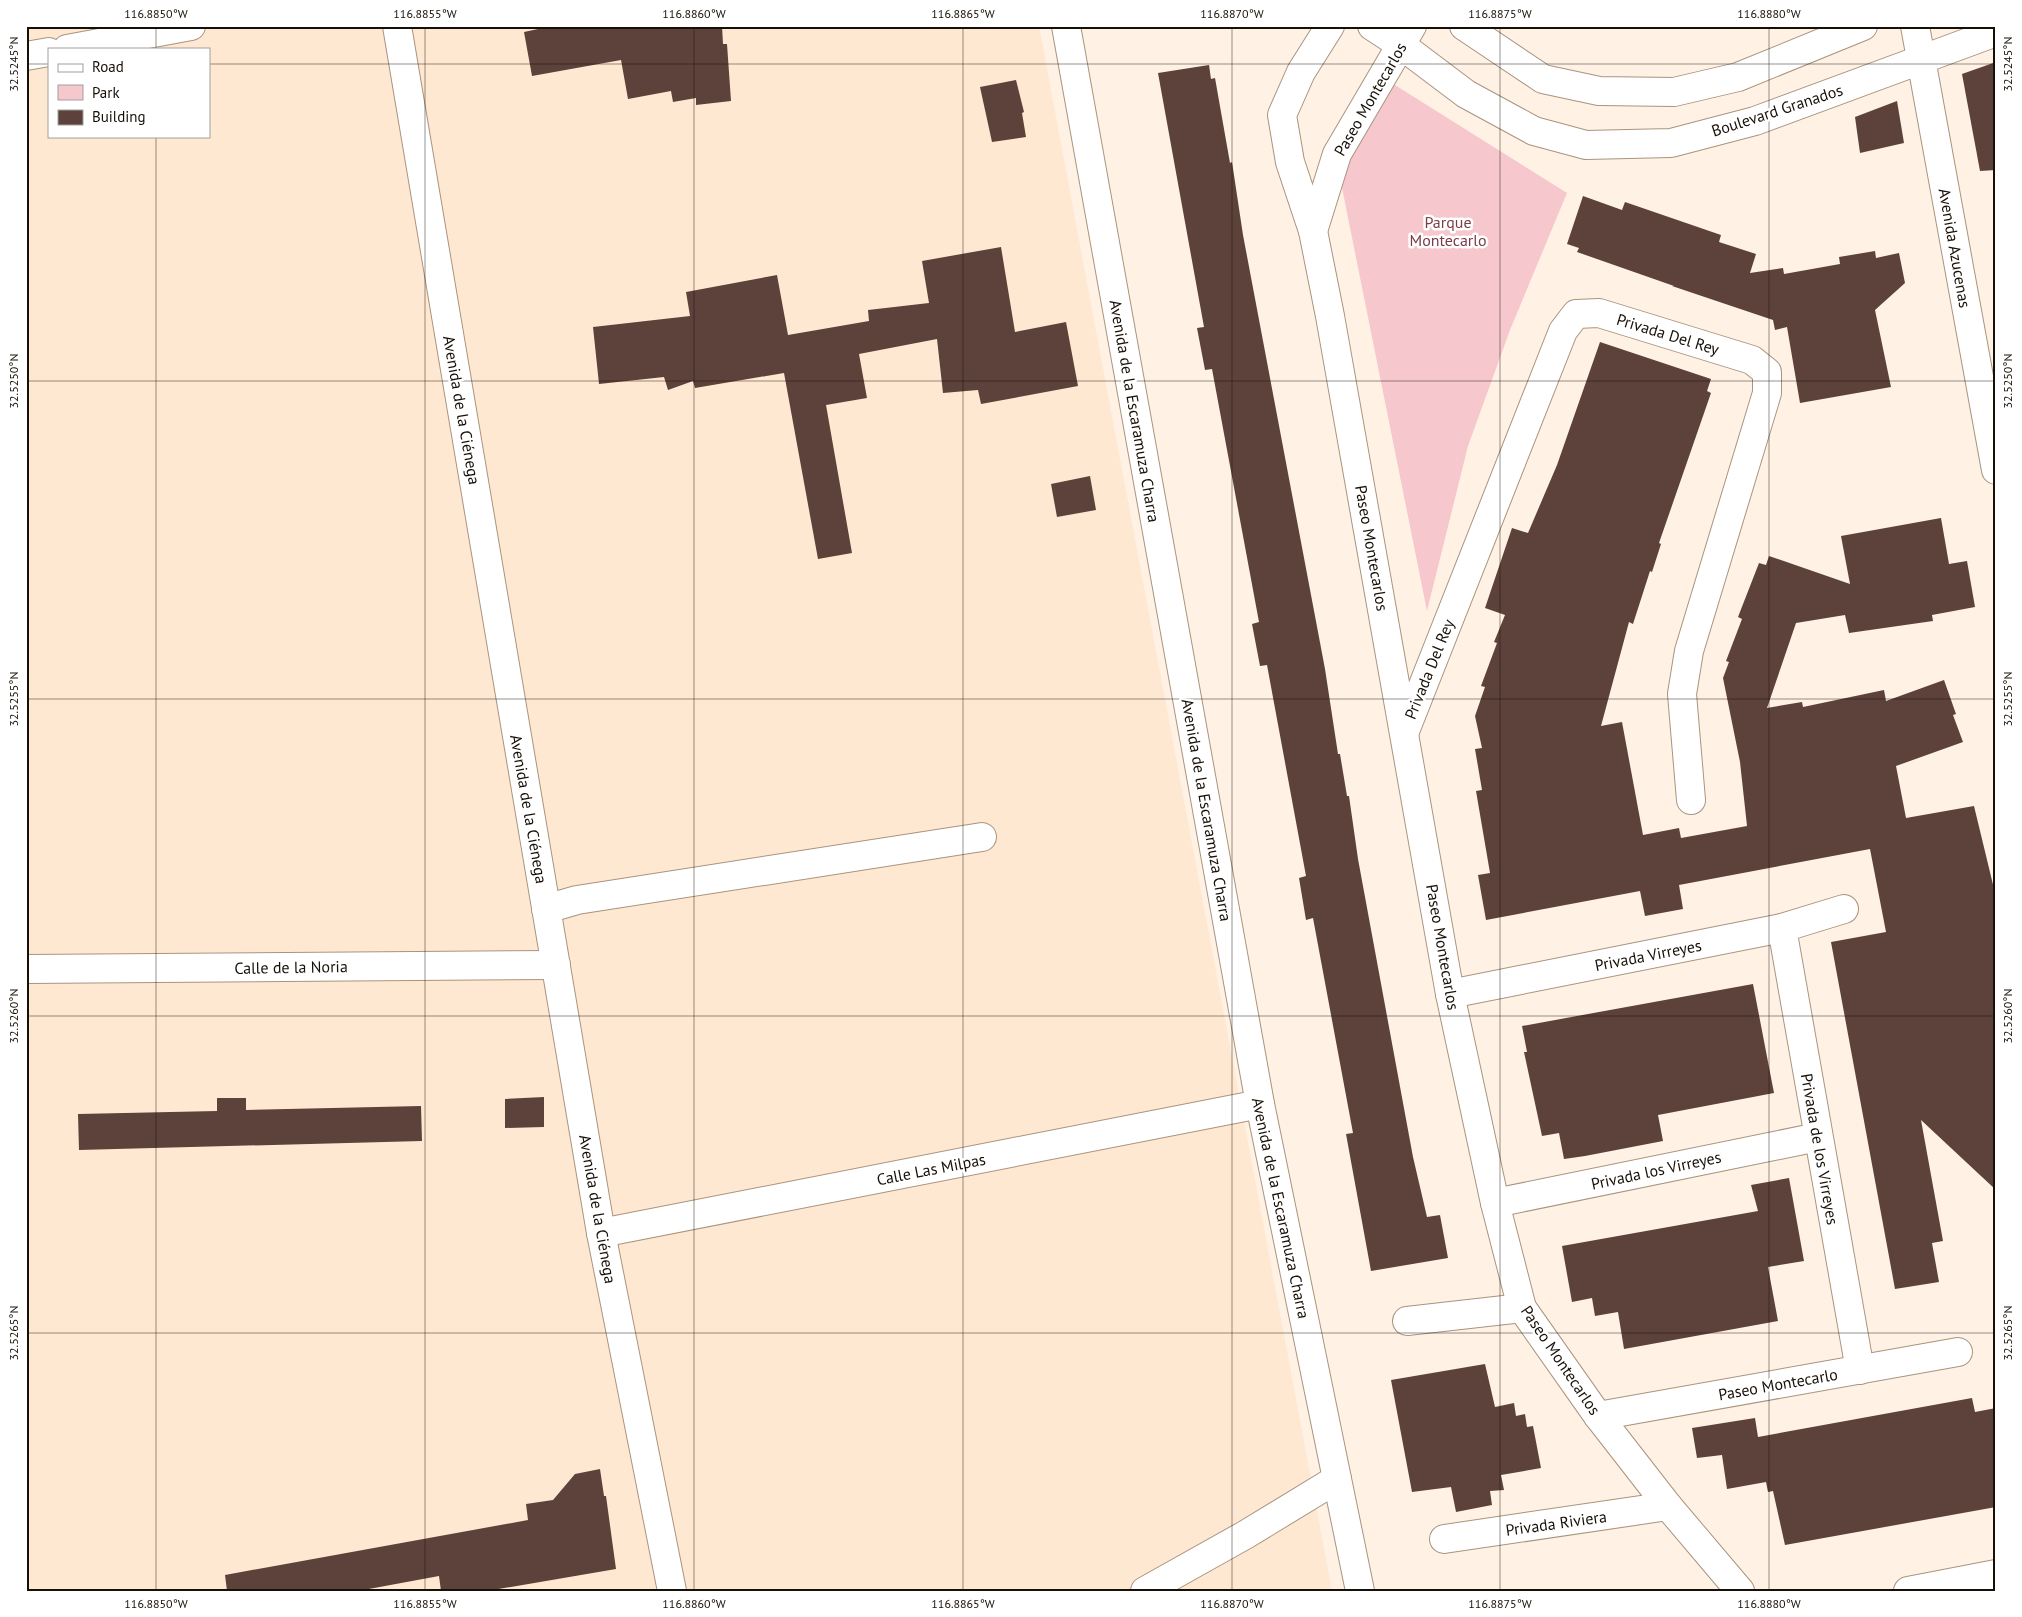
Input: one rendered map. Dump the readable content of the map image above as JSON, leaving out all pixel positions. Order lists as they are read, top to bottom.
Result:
{
  "streets": {
    "street": [
      "Paseo Montecarlos",
      "Boulevard Granados",
      "Avenida Azucenas",
      "Privada Del Rey",
      "Avenida de la Ciénega",
      "Avenida de la Escaramuza Charra",
      "Privada Virreyes",
      "Calle de la Noria",
      "Privada de los Virreyes",
      "Calle Las Milpas",
      "Privada los Virreyes",
      "Paseo Montecarlo",
      "Privada Riviera"
    ]
  },
  "crossings": [
    ["Paseo Montecarlos", "Boulevard Granados"],
    ["Paseo Montecarlos", "Privada Del Rey"],
    ["Paseo Montecarlos", "Privada Virreyes"],
    ["Paseo Montecarlos", "Privada los Virreyes"],
    ["Paseo Montecarlos", "Paseo Montecarlo"],
    ["Paseo Montecarlos", "Privada Riviera"],
    ["Boulevard Granados", "Avenida Azucenas"],
    ["Avenida de la Ciénega", "Calle de la Noria"],
    ["Avenida de la Ciénega", "Calle Las Milpas"],
    ["Avenida de la Escaramuza Charra", "Calle Las Milpas"],
    ["Privada Virreyes", "Privada de los Virreyes"],
    ["Privada de los Virreyes", "Privada los Virreyes"],
    ["Privada de los Virreyes", "Paseo Montecarlo"]
  ],
  "parks": ["Parque Montecarlo"],
  "legend": ["Road", "Park", "Building"],
  "coordinates": [
    "116.8850°W",
    "116.8855°W",
    "116.8860°W",
    "116.8865°W",
    "116.8870°W",
    "116.8875°W",
    "116.8880°W",
    "32.5245°N",
    "32.5250°N",
    "32.5255°N",
    "32.5260°N",
    "32.5265°N"
  ]
}
